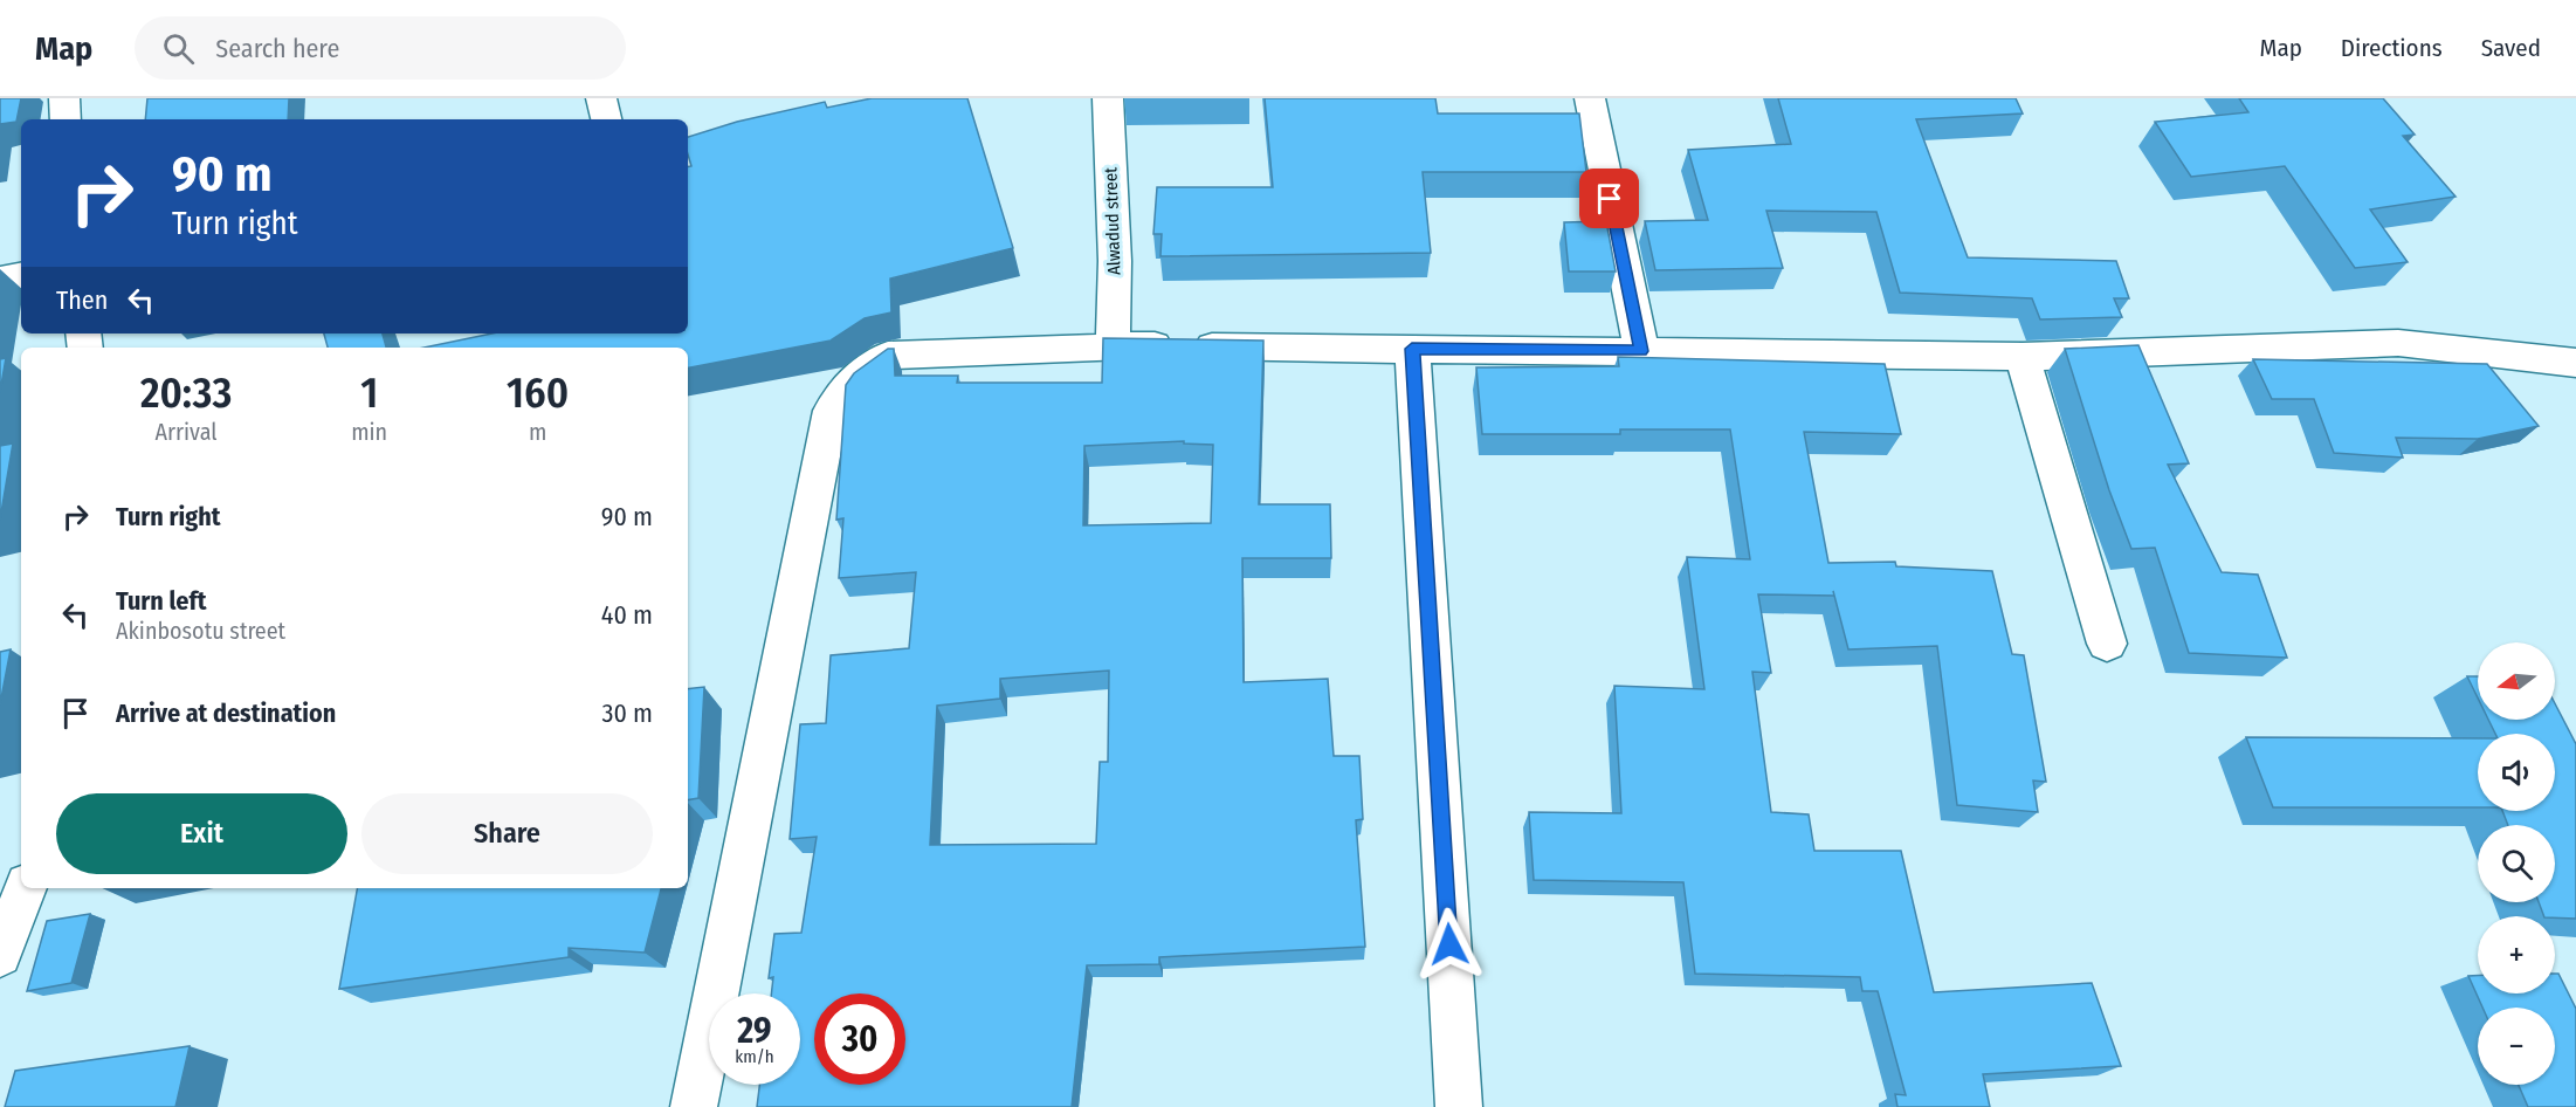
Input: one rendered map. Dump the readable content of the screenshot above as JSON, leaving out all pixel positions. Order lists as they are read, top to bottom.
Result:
{
  "streets": {
    "street": ["Alwadud street"]
  },
  "north": "left",
  "page": {
    "header": "Map",
    "search": "Search here",
    "nav": ["Map", "Directions", "Saved"],
    "turn": ["90 m", "Turn right"],
    "then": "Then",
    "eta": [
      "20:33",
      "Arrival",
      "1",
      "min",
      "160",
      "m"
    ],
    "list": [
      {
        "name": "Turn right",
        "value": "90 m"
      },
      {
        "name": "Turn left",
        "note": "Akinbosotu street",
        "value": "40 m"
      },
      {
        "name": "Arrive at destination",
        "value": "30 m"
      }
    ],
    "map_buttons": ["+", "−"],
    "buttons": ["Exit", "Share"],
    "speed": "29 km/h",
    "limit": "30"
  }
}
